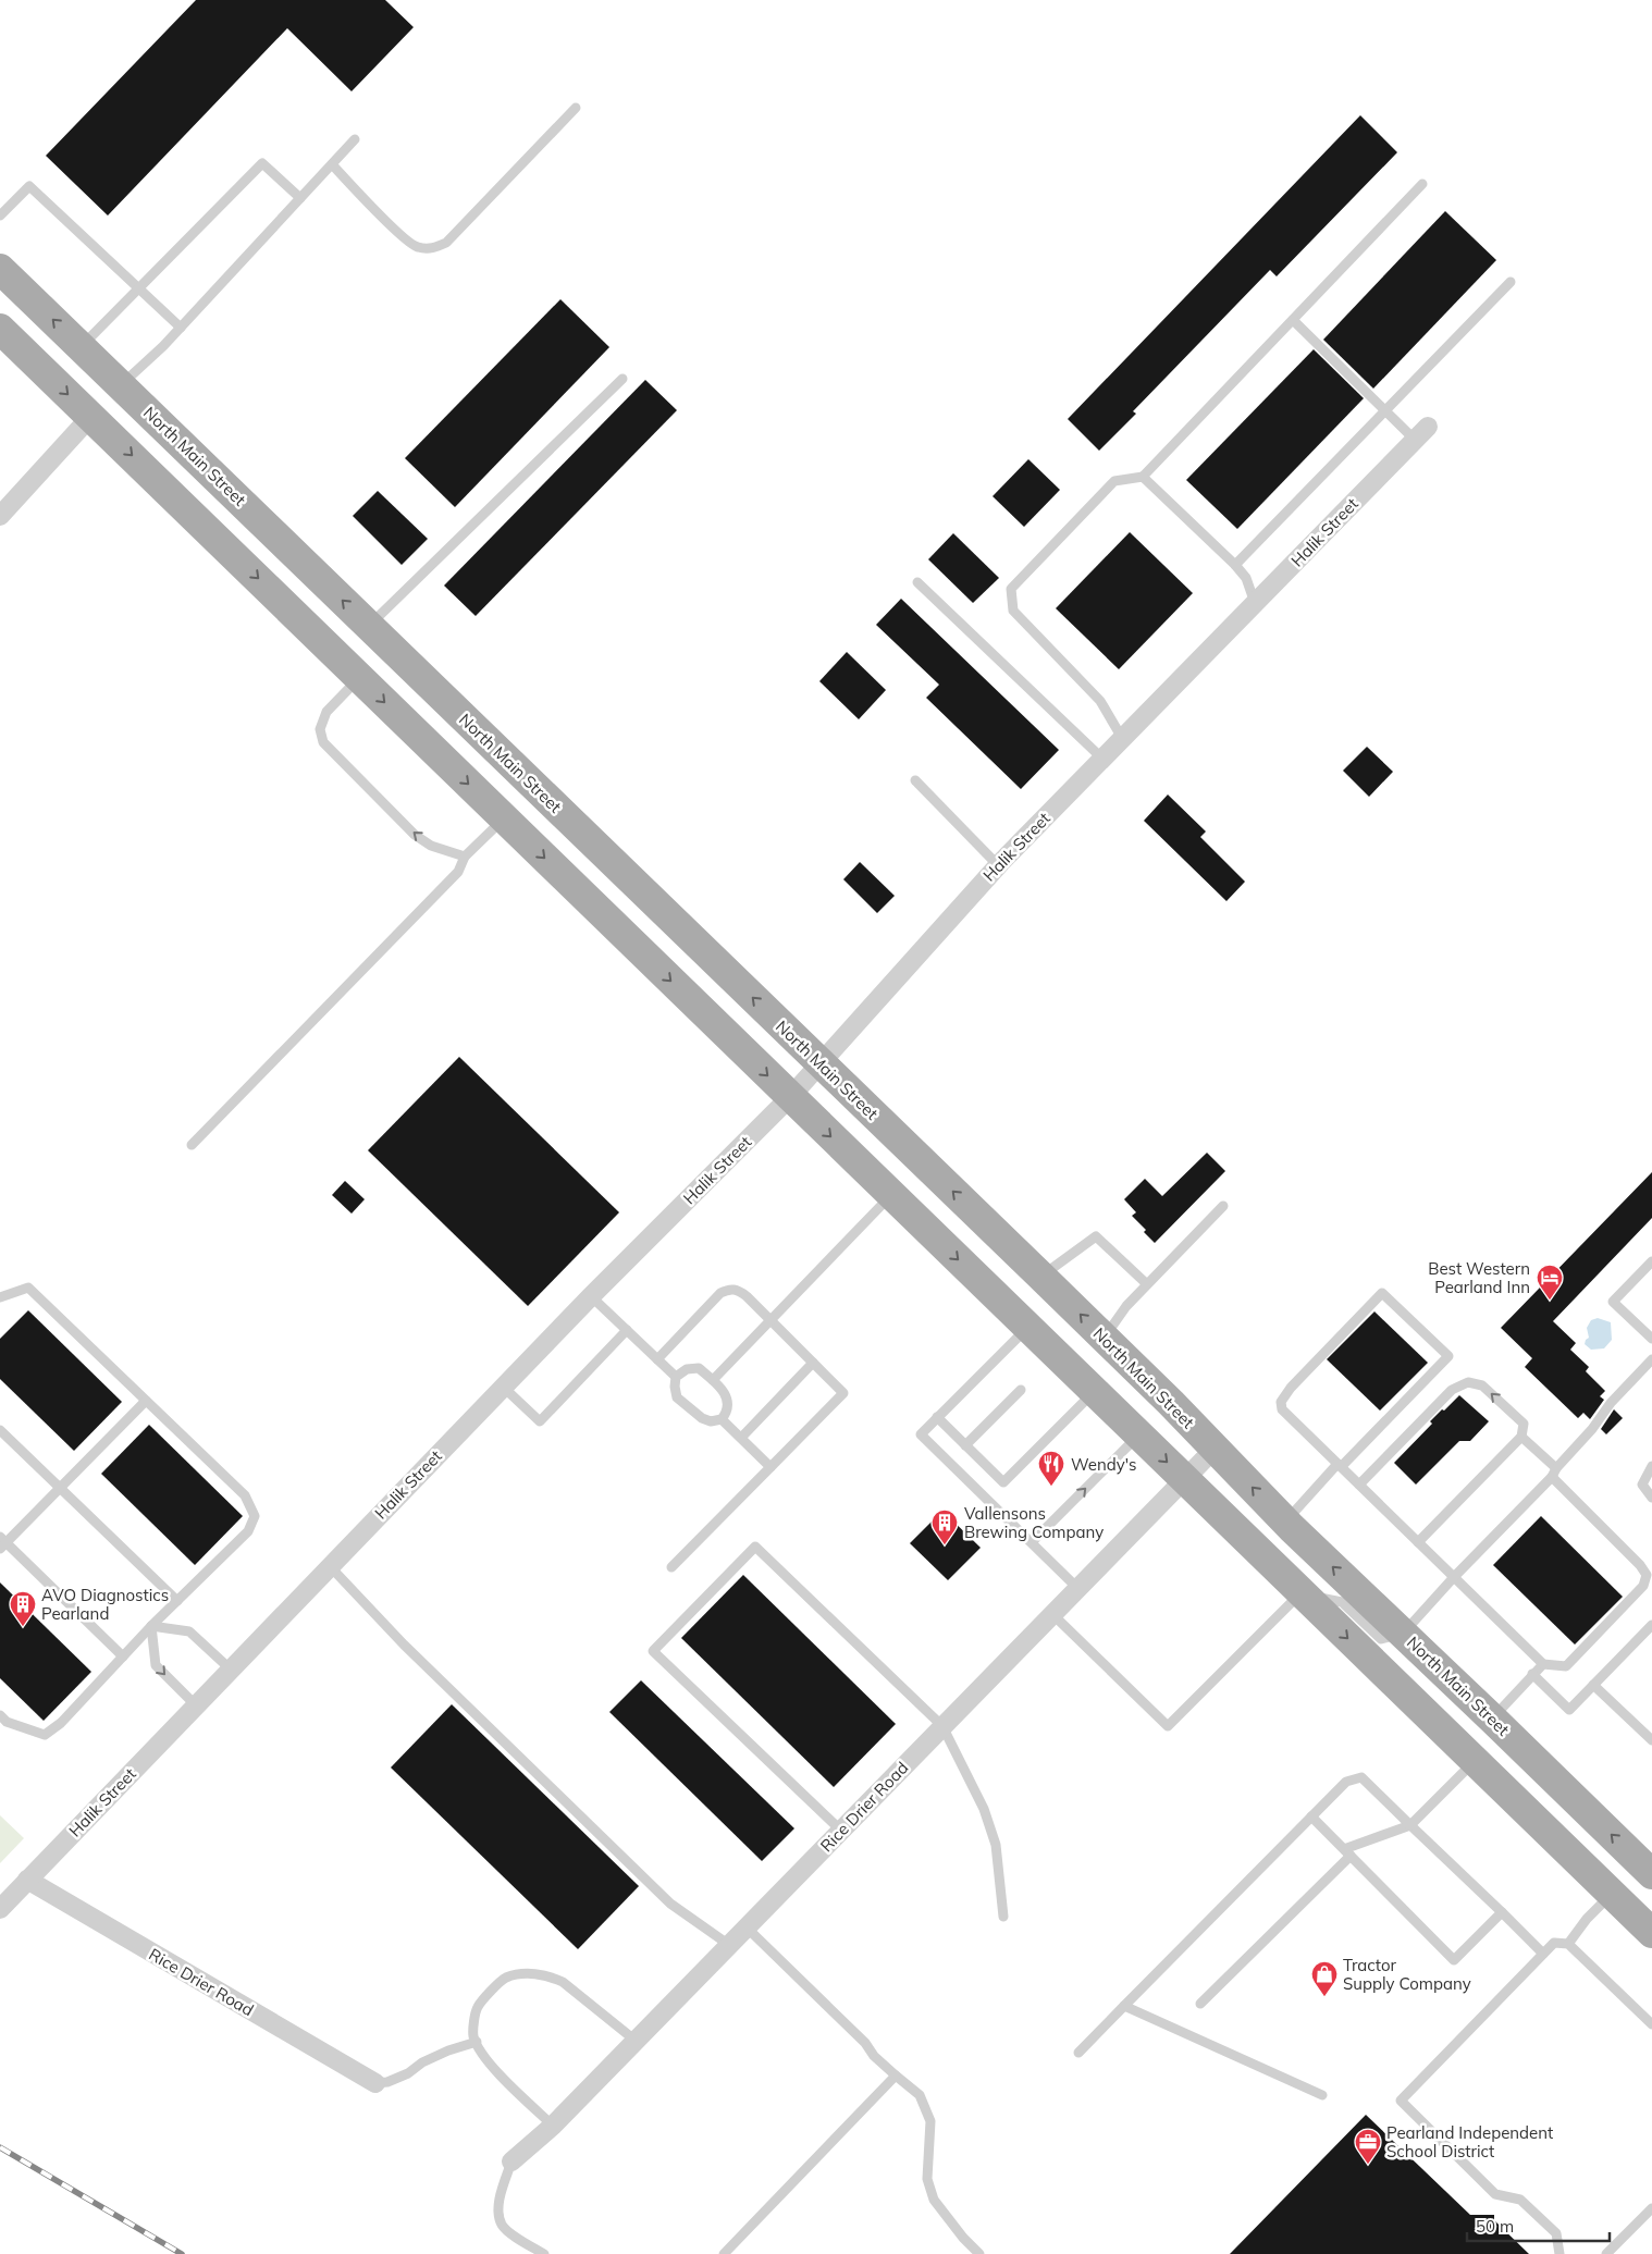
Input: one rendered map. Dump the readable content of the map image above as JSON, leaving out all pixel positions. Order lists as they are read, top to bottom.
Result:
{
  "streets": {
    "main road": ["North Main Street"],
    "street": ["Halik Street", "Rice Drier Road"]
  },
  "crossings": [
    ["North Main Street", "Halik Street"],
    ["North Main Street", "Rice Drier Road"],
    ["Halik Street", "Rice Drier Road"]
  ],
  "places": {
    "hotel": ["Best Western Pearland Inn"],
    "restaurant": ["Wendy's"],
    "building": ["Vallensons Brewing Company", "AVO Diagnostics Pearland"],
    "shop": ["Tractor Supply Company"],
    "office": ["Pearland Independent School District"]
  },
  "scale_bar": "50 m"
}
